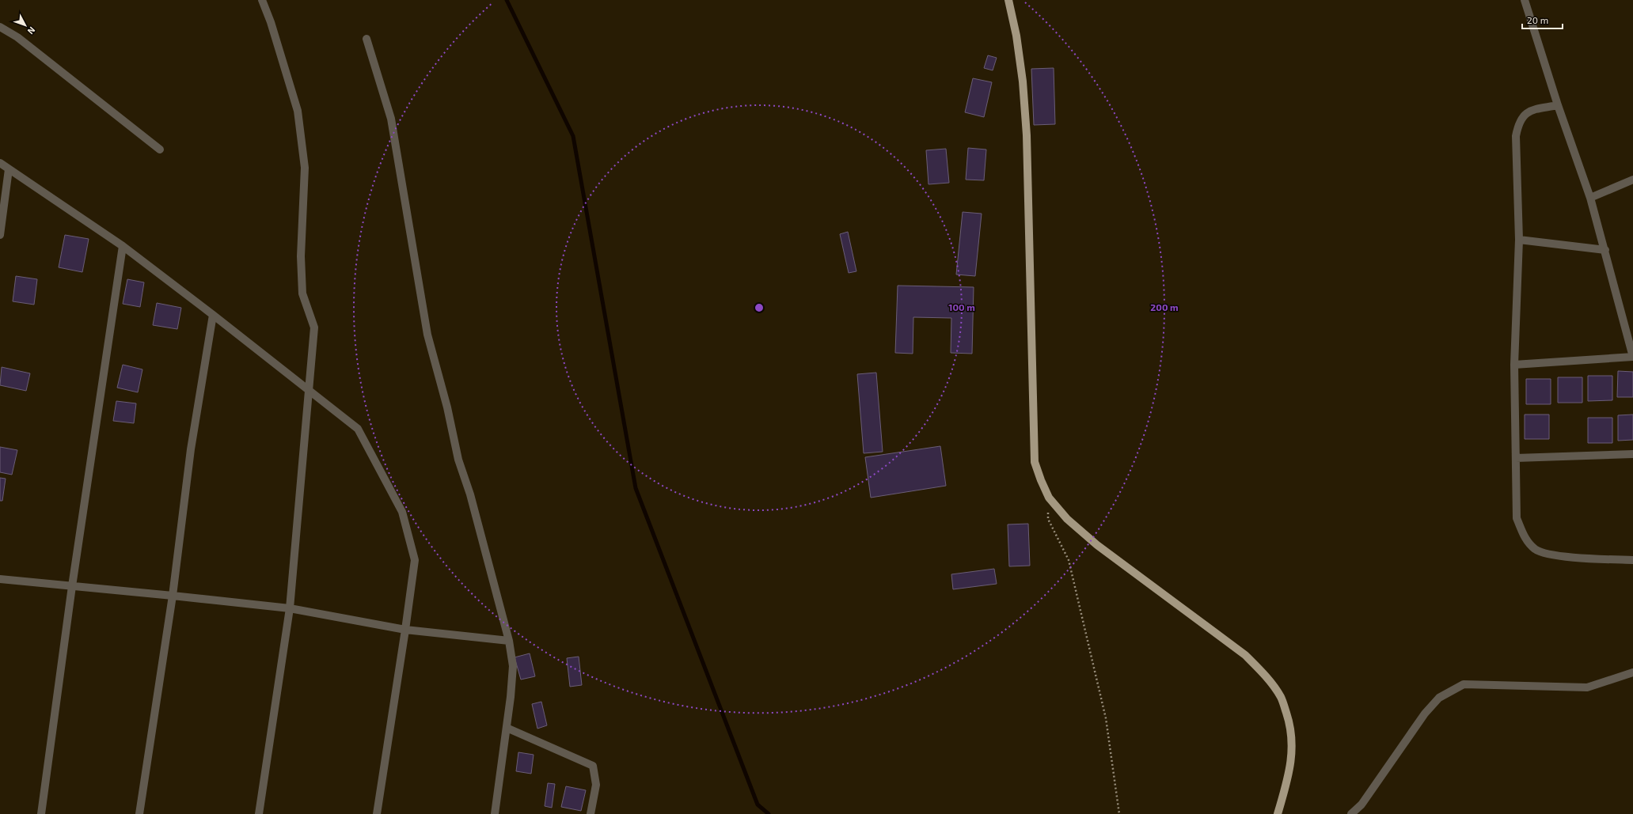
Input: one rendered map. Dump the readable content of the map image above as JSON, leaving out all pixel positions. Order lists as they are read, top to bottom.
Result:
{
  "scale_bar": "20 m",
  "north": "bottom right",
  "rings": ["100 m", "200 m"]
}
